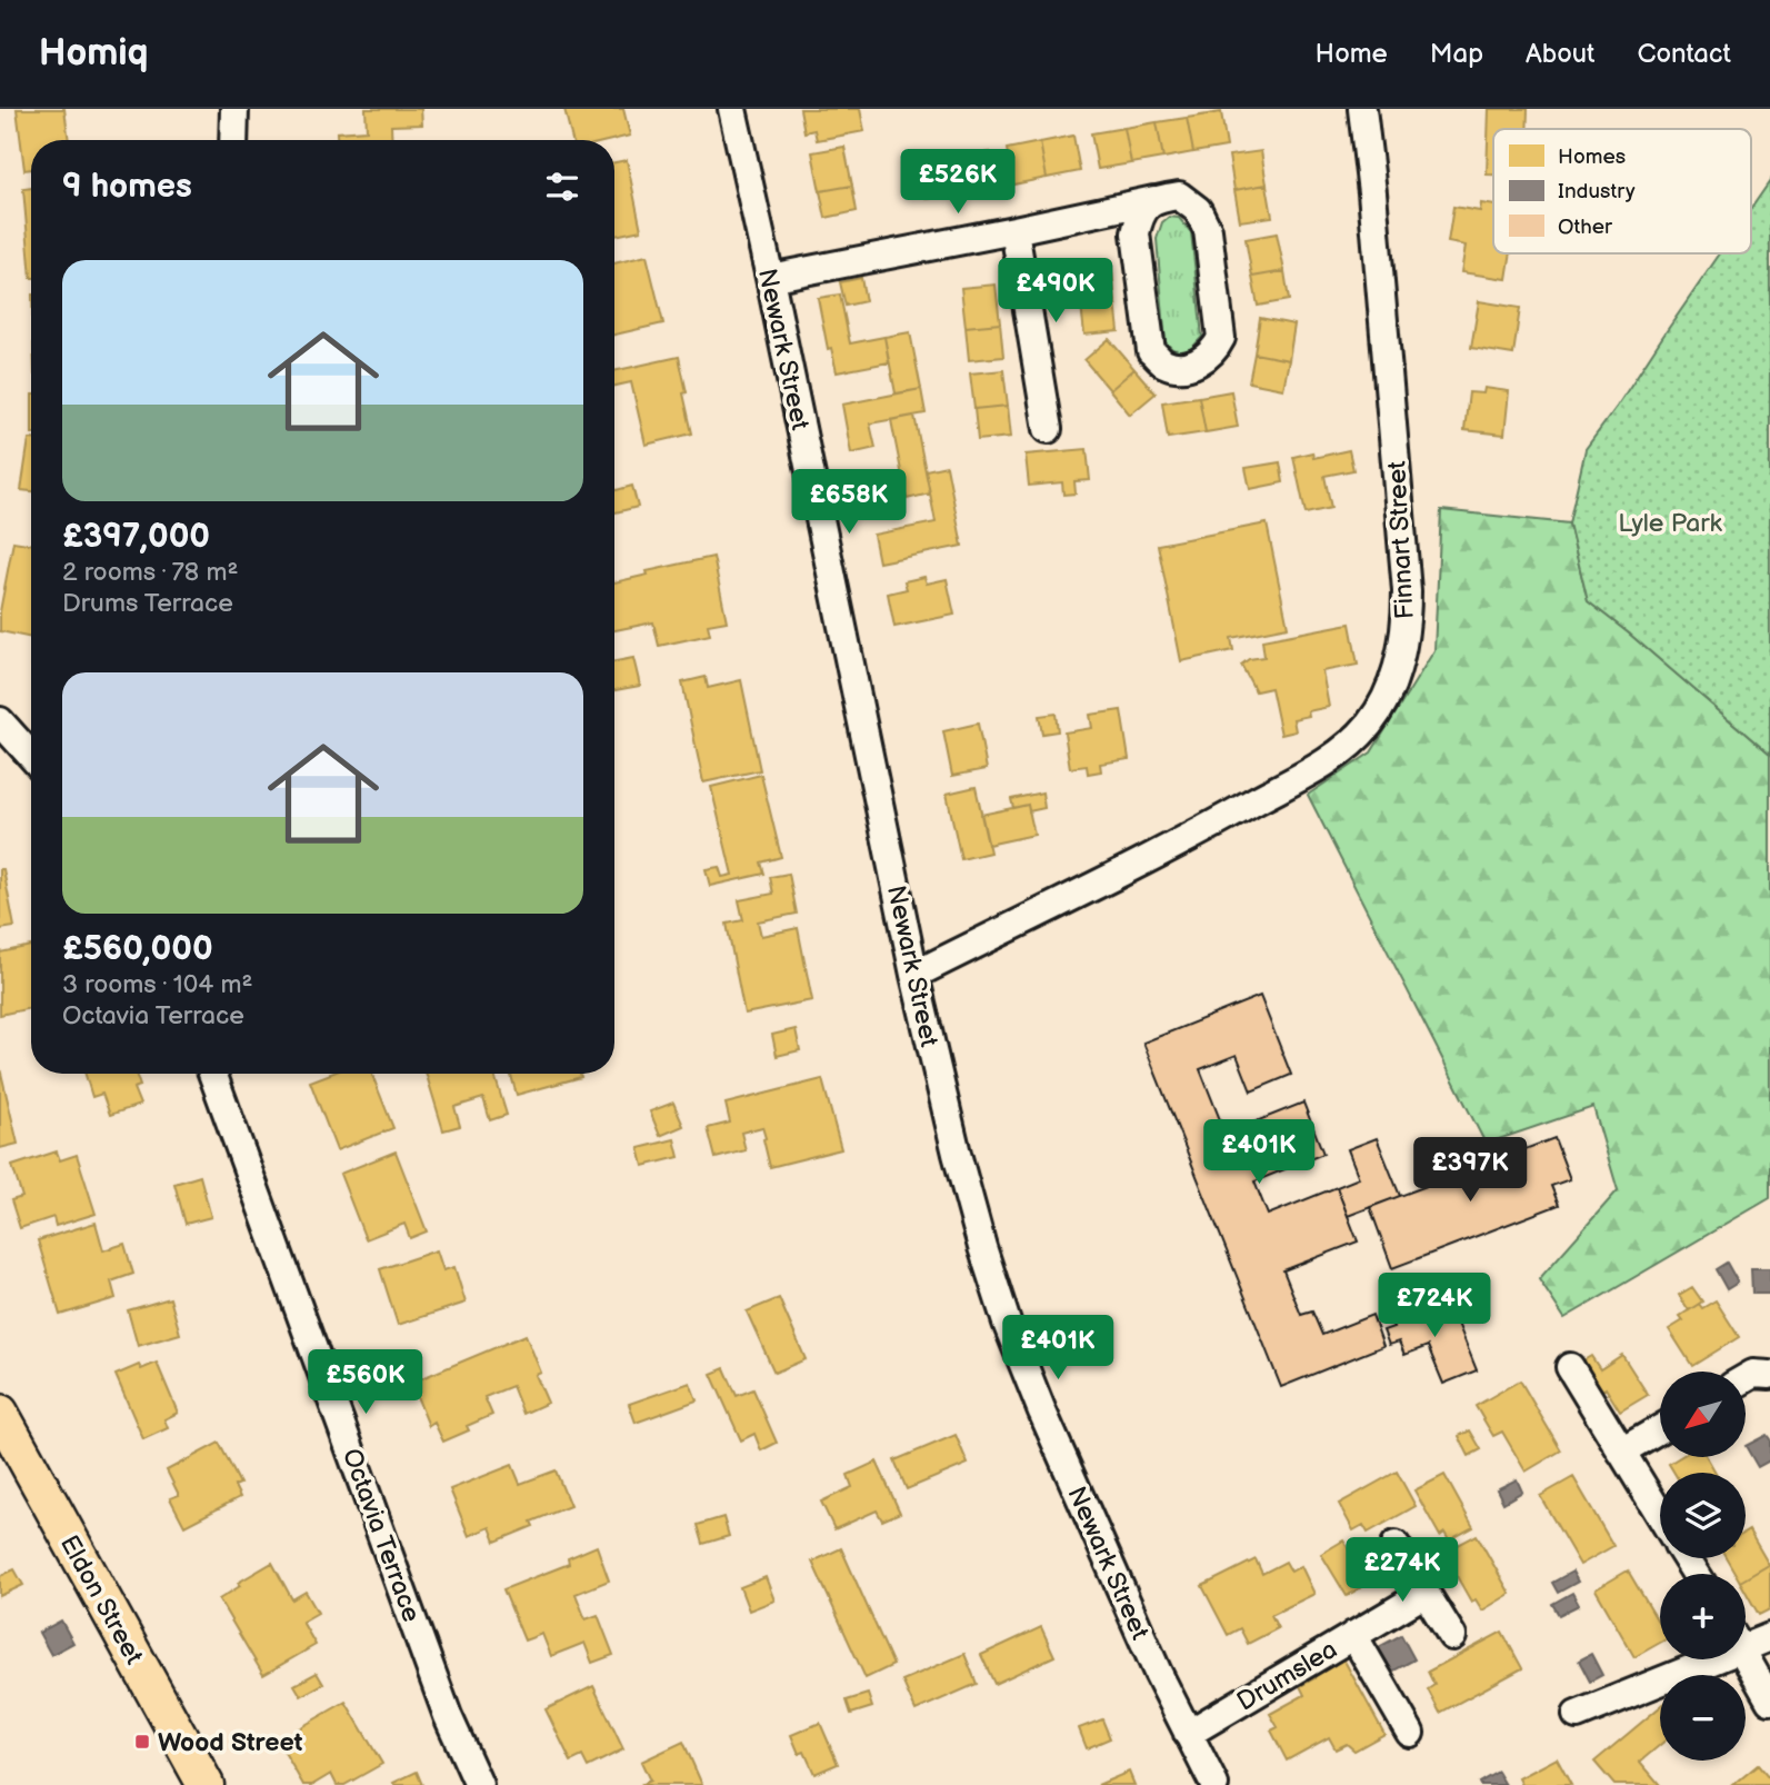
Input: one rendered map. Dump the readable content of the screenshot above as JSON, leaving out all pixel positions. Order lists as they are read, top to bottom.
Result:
{
  "streets": {
    "main road": ["Eldon Street"],
    "street": [
      "Newark Street",
      "Finnart Street",
      "Octavia Terrace",
      "Drumslea"
    ]
  },
  "crossings": [
    ["Newark Street", "Finnart Street"],
    ["Newark Street", "Drumslea"]
  ],
  "parks": ["Lyle Park"],
  "places": {
    "transit": ["Wood Street"]
  },
  "legend": ["Homes", "Industry", "Other"],
  "north": "bottom left",
  "page": {
    "header": "Homiq",
    "nav": [
      "Home",
      "Map",
      "About",
      "Contact"
    ],
    "heading": "9 homes",
    "price": [
      "£526K",
      "£490K",
      "£658K",
      "£401K",
      "£397K",
      "£724K",
      "£401K",
      "£560K",
      "£274K"
    ],
    "list": [
      {
        "name": "£397,000",
        "note": "2 rooms · 78 m² · Drums Terrace"
      },
      {
        "name": "£560,000",
        "note": "3 rooms · 104 m² · Octavia Terrace"
      }
    ],
    "map_buttons": ["+", "−"]
  }
}
